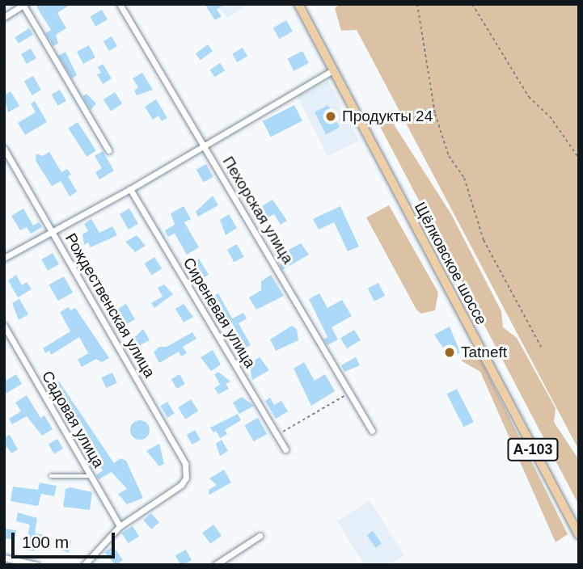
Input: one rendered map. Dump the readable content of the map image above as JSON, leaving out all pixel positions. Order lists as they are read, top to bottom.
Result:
{
  "streets": {
    "main road": ["Щёлковское шоссе", "А-103"],
    "street": [
      "Пехорская улица",
      "Рождественская улица",
      "Сиреневая улица",
      "Садовая улица"
    ]
  },
  "crossings": [
    ["Рождественская улица", "Садовая улица"]
  ],
  "places": ["Продукты 24", "Tatneft"],
  "scale_bar": "100 m"
}
